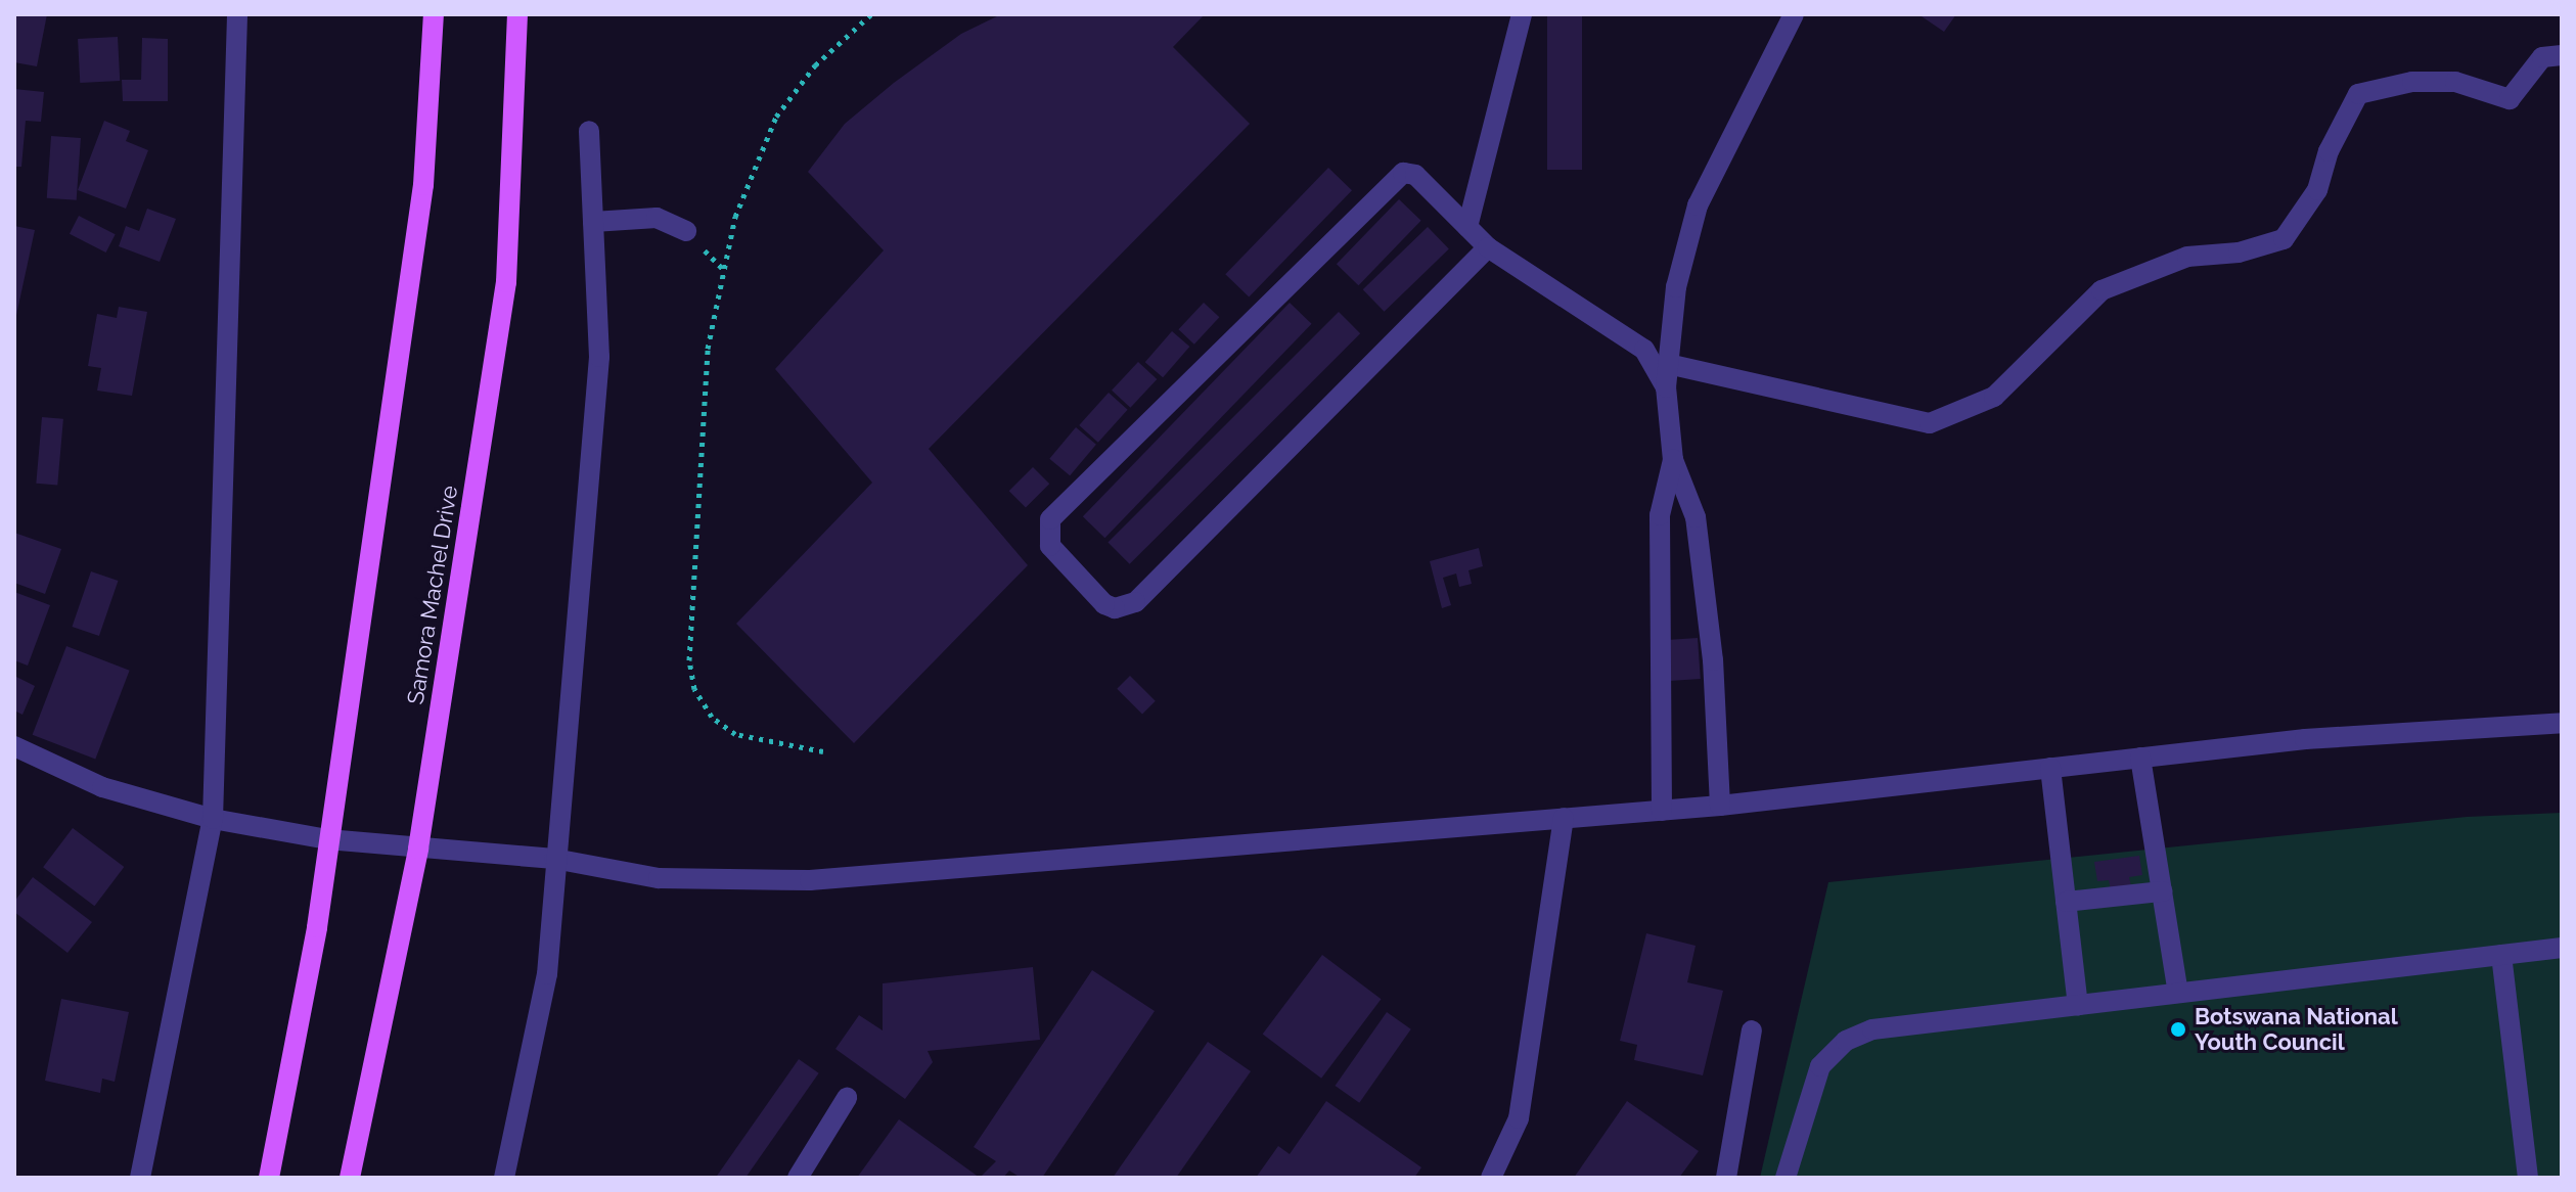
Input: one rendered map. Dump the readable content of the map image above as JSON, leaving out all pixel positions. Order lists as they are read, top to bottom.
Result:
{
  "streets": {
    "main road": ["Samora Machel Drive"]
  },
  "places": ["Botswana National Youth Council"]
}
